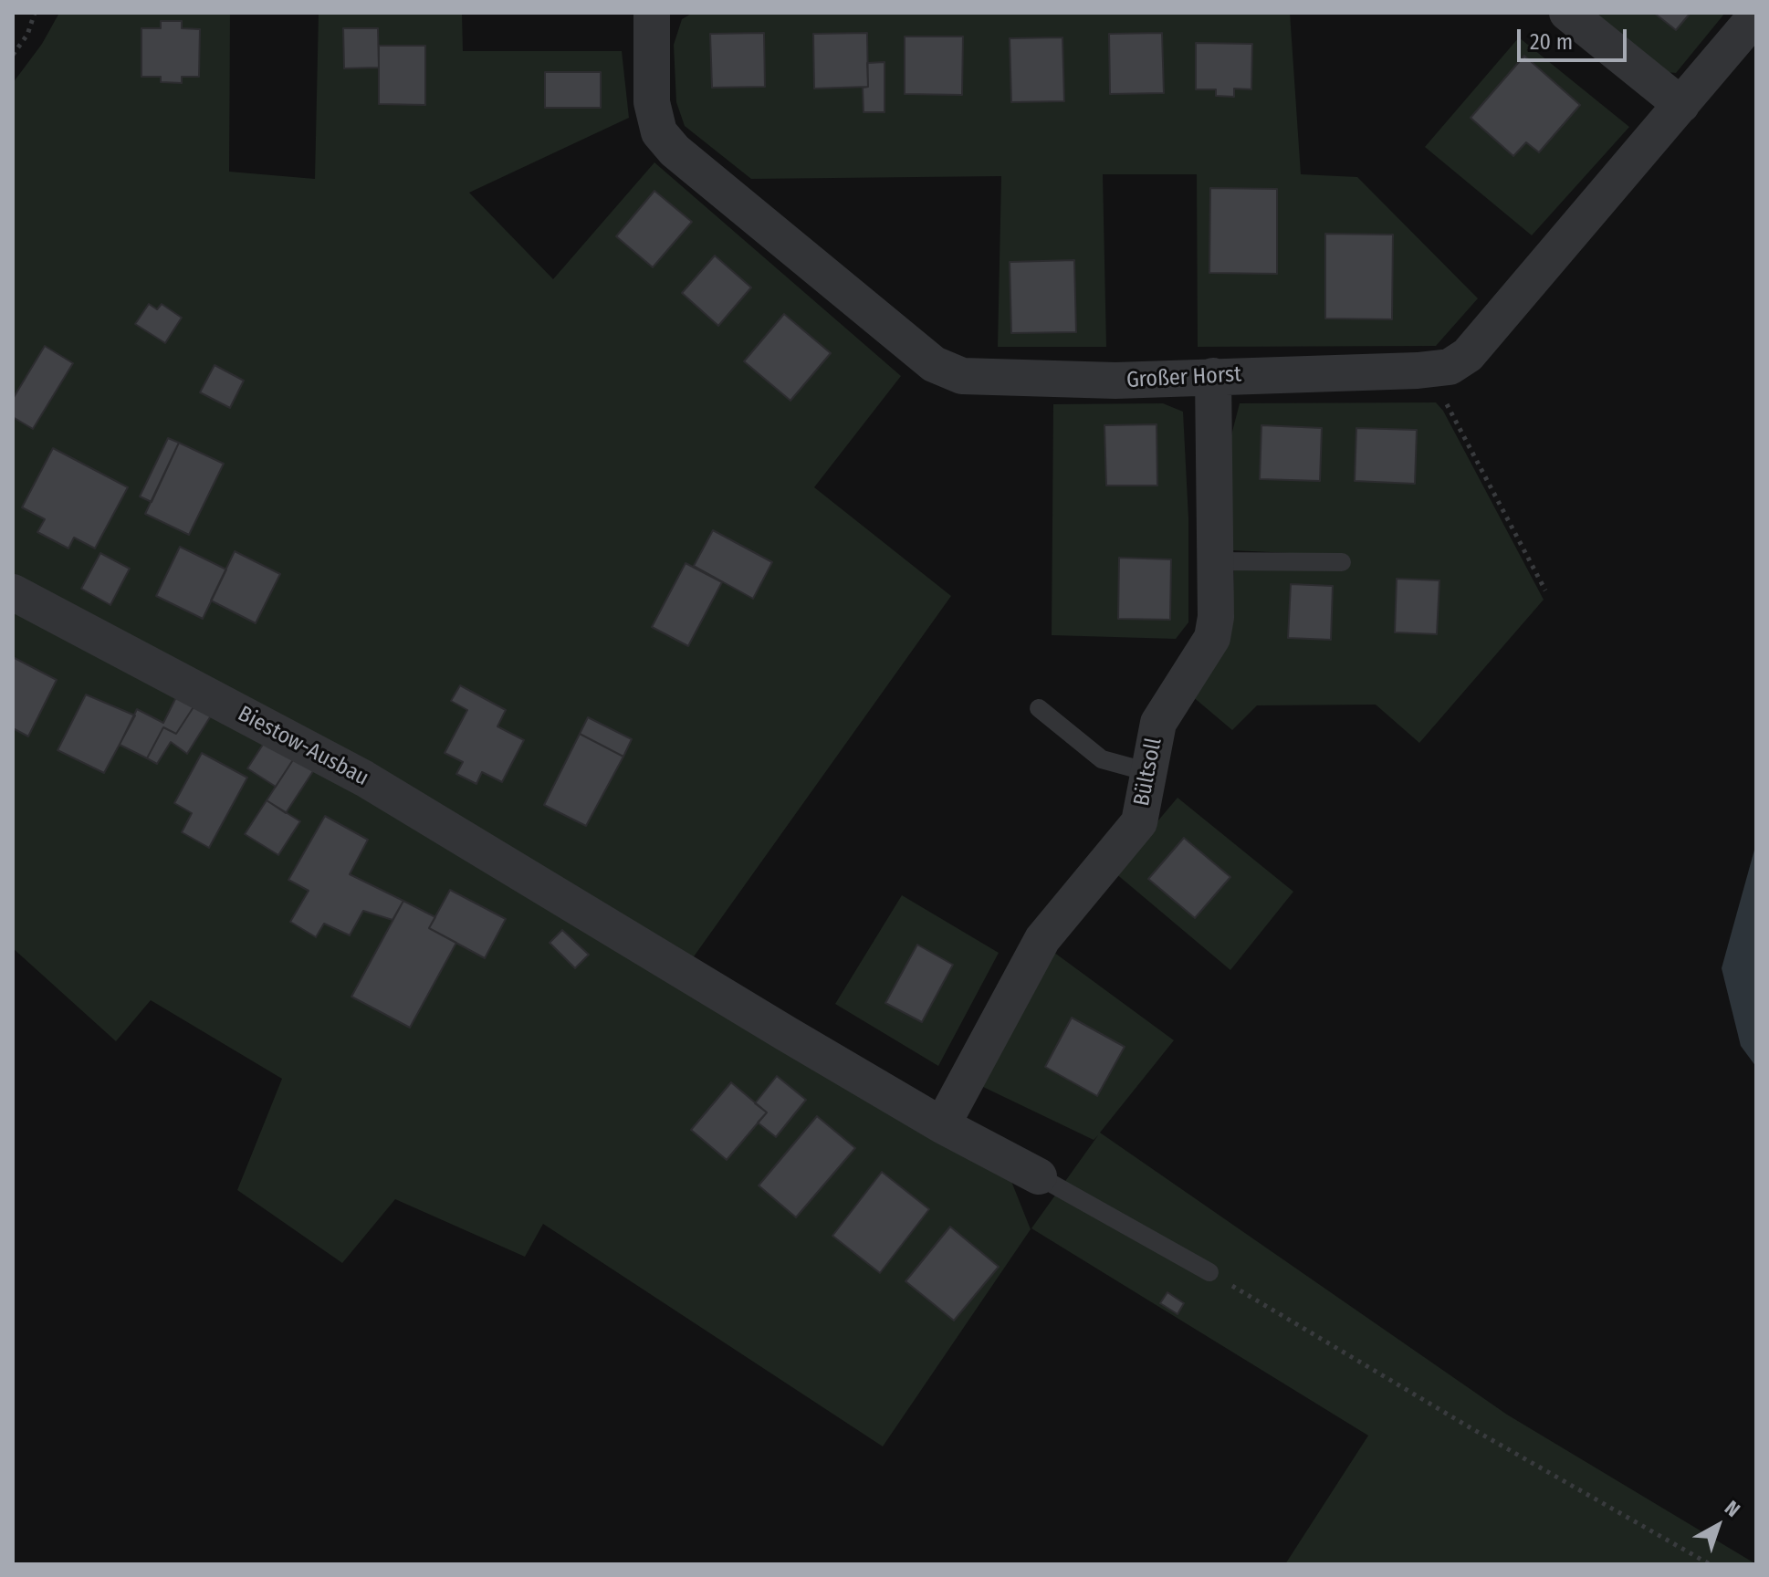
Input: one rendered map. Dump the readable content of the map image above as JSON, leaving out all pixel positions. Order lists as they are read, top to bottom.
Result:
{
  "streets": {
    "street": ["Großer Horst", "Biestow-Ausbau", "Bültsoll"]
  },
  "crossings": [
    ["Großer Horst", "Bültsoll"],
    ["Biestow-Ausbau", "Bültsoll"]
  ],
  "scale_bar": "20 m",
  "north": "top right"
}
